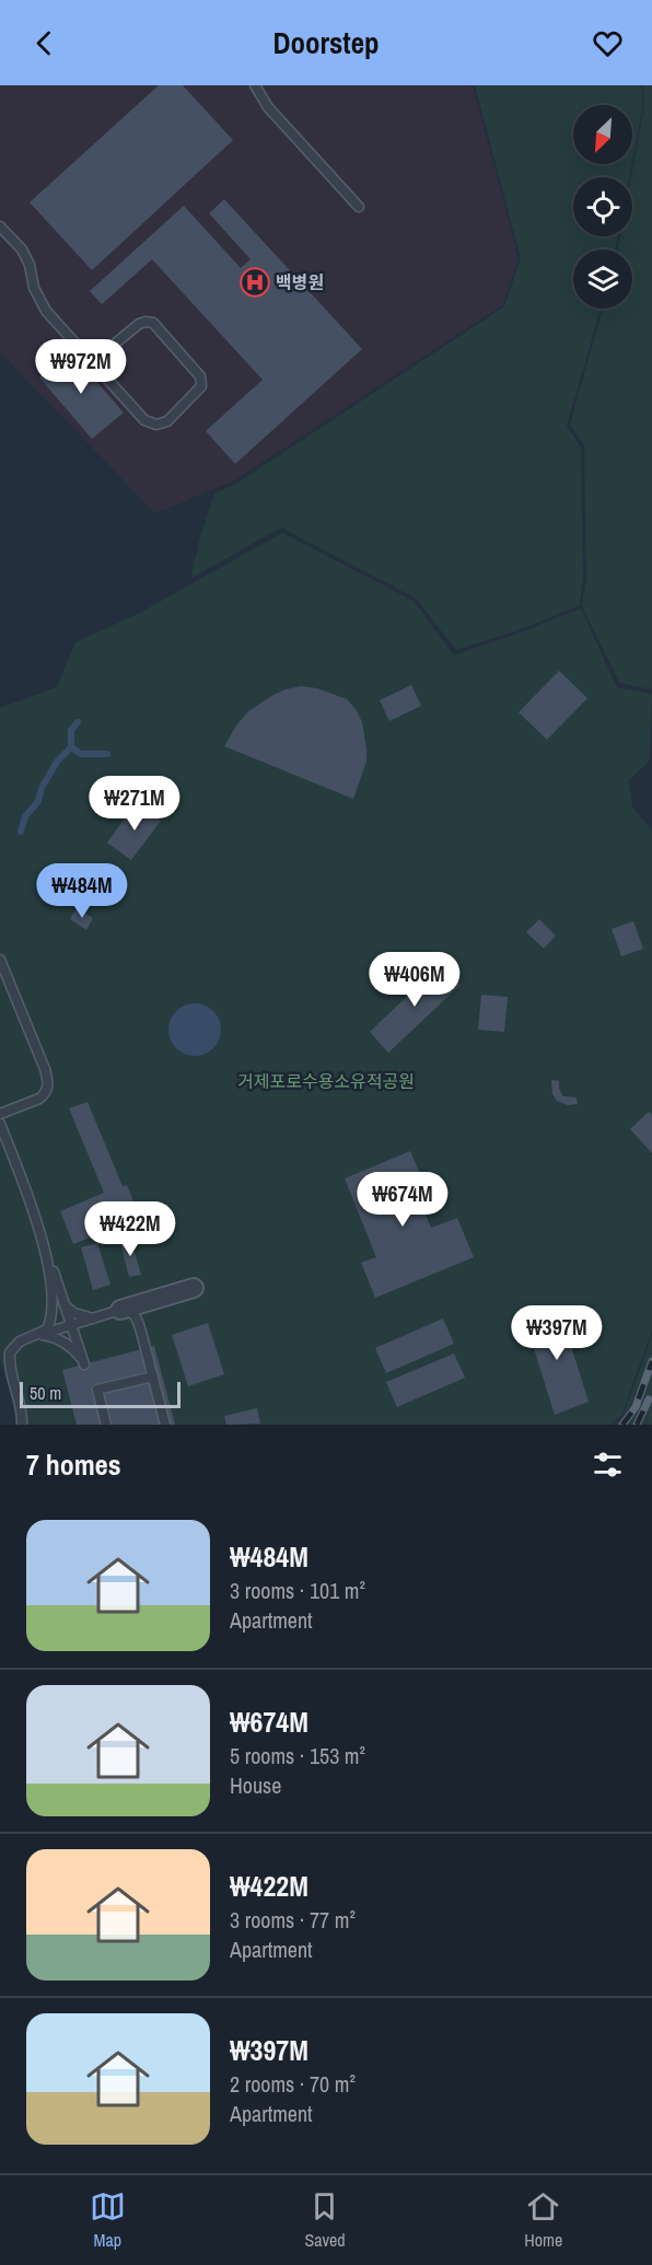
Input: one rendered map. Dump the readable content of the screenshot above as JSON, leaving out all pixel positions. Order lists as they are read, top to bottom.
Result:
{
  "parks": ["거제포로수용소유적공원"],
  "places": {
    "hospital": ["백병원"]
  },
  "scale_bar": "50 m",
  "north": "bottom left",
  "page": {
    "header": "Doorstep",
    "price": [
      "₩972M",
      "₩271M",
      "₩484M",
      "₩406M",
      "₩674M",
      "₩422M",
      "₩397M"
    ],
    "scale": "50 m",
    "heading": "7 homes",
    "list": [
      {
        "name": "₩484M",
        "note": "3 rooms · 101 m² · Apartment"
      },
      {
        "name": "₩674M",
        "note": "5 rooms · 153 m² · House"
      },
      {
        "name": "₩422M",
        "note": "3 rooms · 77 m² · Apartment"
      },
      {
        "name": "₩397M",
        "note": "2 rooms · 70 m² · Apartment"
      }
    ],
    "tabs": ["Map", "Saved", "Home"]
  }
}
